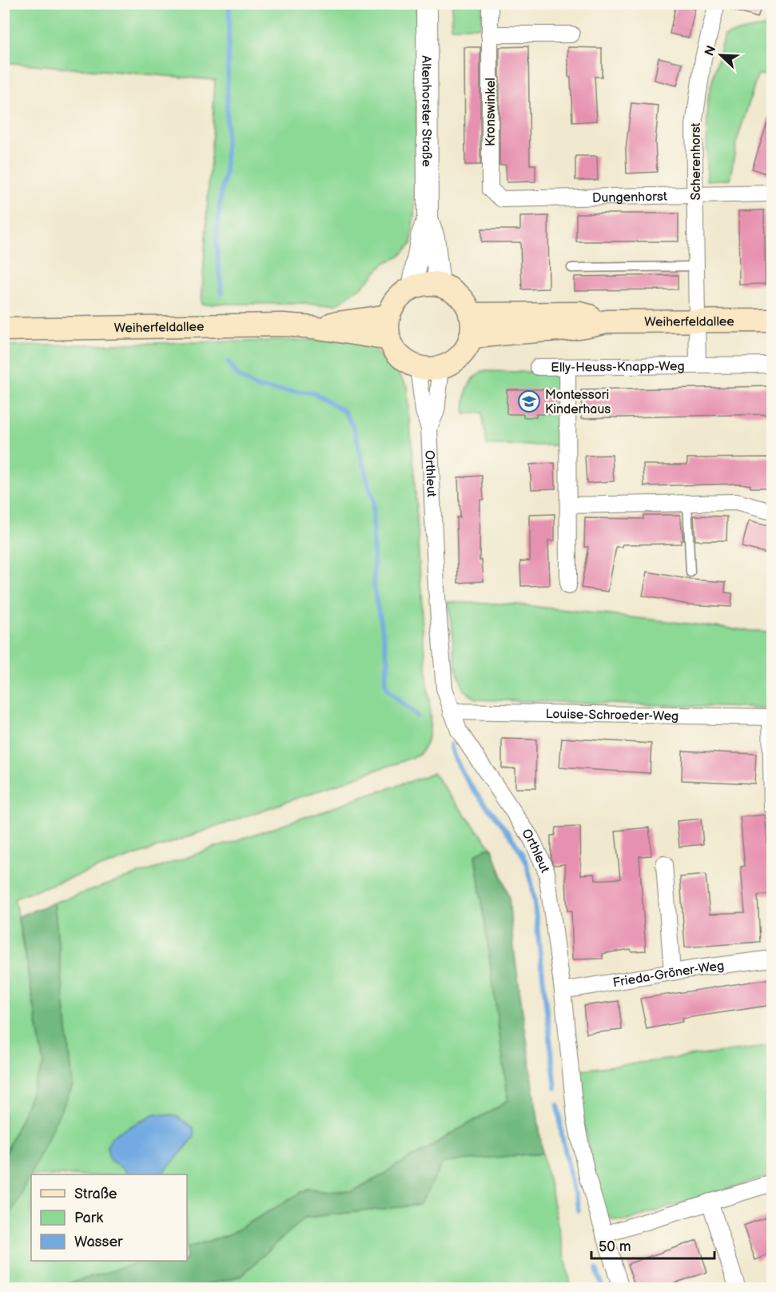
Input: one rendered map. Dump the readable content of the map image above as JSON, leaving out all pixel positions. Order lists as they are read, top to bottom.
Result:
{
  "streets": {
    "main road": ["Weiherfeldallee"],
    "street": [
      "Altenhorster Straße",
      "Kronswinkel",
      "Scherenhorst",
      "Dungenhorst",
      "Elly-Heuss-Knapp-Weg",
      "Orthleut",
      "Louise-Schroeder-Weg",
      "Frieda-Gröner-Weg"
    ]
  },
  "crossings": [
    ["Altenhorster Straße", "Weiherfeldallee"],
    ["Altenhorster Straße", "Orthleut"],
    ["Kronswinkel", "Dungenhorst"],
    ["Scherenhorst", "Dungenhorst"],
    ["Scherenhorst", "Weiherfeldallee"],
    ["Scherenhorst", "Elly-Heuss-Knapp-Weg"],
    ["Weiherfeldallee", "Elly-Heuss-Knapp-Weg"],
    ["Weiherfeldallee", "Orthleut"],
    ["Orthleut", "Louise-Schroeder-Weg"],
    ["Orthleut", "Frieda-Gröner-Weg"]
  ],
  "places": {
    "school or university": ["Montessori Kinderhaus"]
  },
  "legend": ["Straße", "Park", "Wasser"],
  "scale_bar": "50 m",
  "north": "top left"
}
